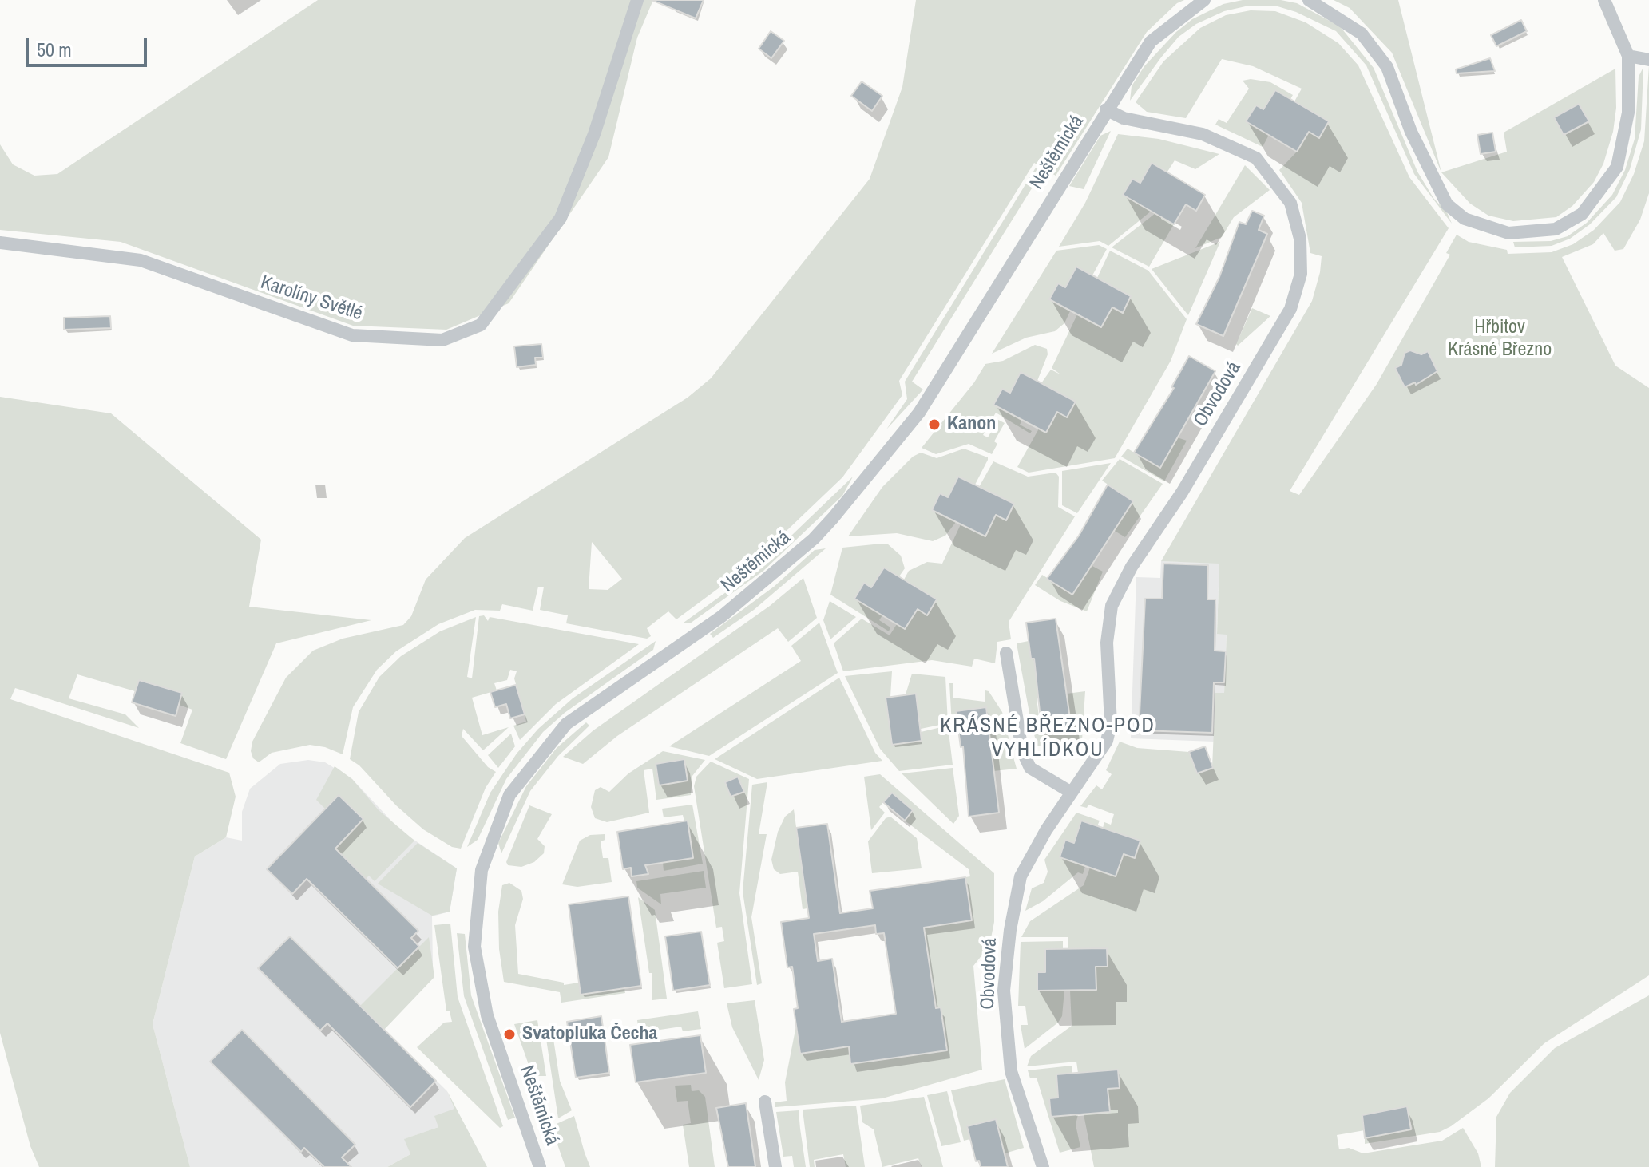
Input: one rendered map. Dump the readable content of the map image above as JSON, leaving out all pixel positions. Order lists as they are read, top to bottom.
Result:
{
  "streets": {
    "street": ["Neštěmická", "Karolíny Světlé", "Obvodová"]
  },
  "crossings": [
    ["Neštěmická", "Obvodová"]
  ],
  "districts": ["KRÁSNÉ BŘEZNO-POD VYHLÍDKOU"],
  "parks": ["Hřbitov Krásné Březno"],
  "places": ["Kanon", "Svatopluka Čecha"],
  "scale_bar": "50 m"
}
